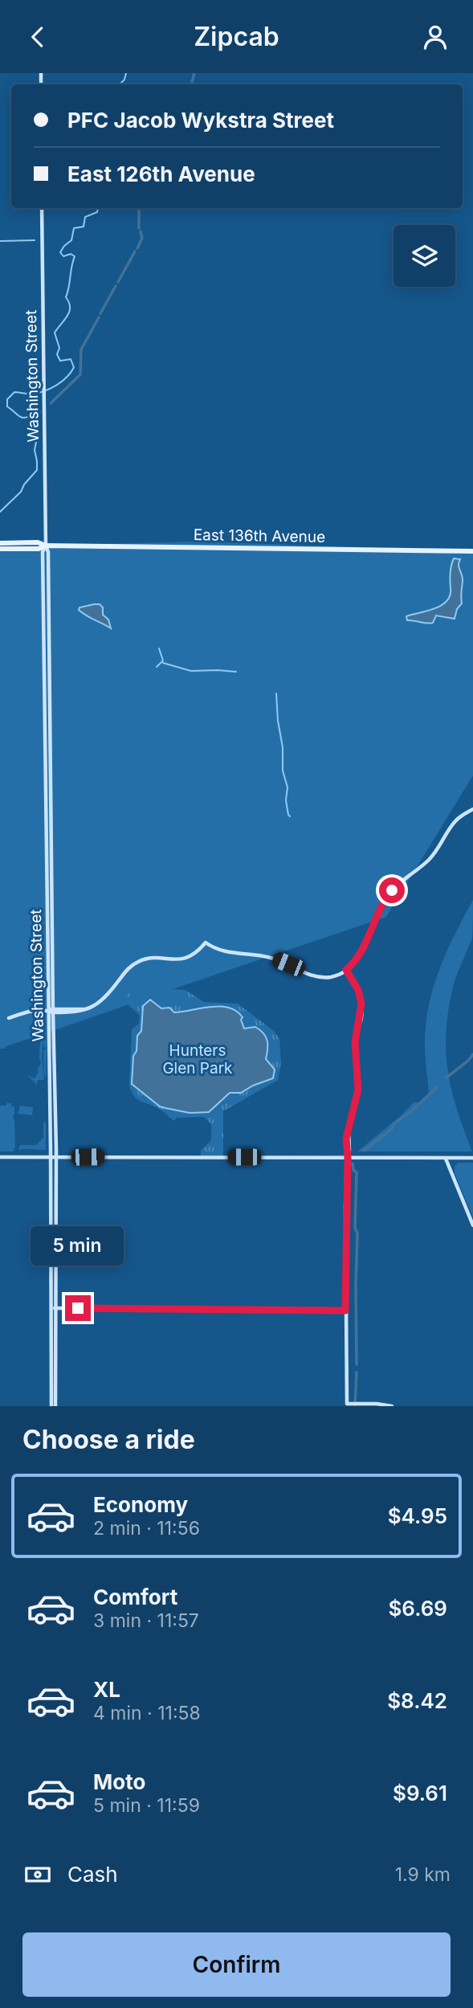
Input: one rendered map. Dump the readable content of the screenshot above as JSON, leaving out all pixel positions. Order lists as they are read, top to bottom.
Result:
{
  "streets": {
    "main road": ["Washington Street", "East 136th Avenue"]
  },
  "crossings": [
    ["Washington Street", "East 136th Avenue"]
  ],
  "parks": ["Hunters Glen Park"],
  "page": {
    "header": "Zipcab",
    "banner": ["PFC Jacob Wykstra Street", "East 126th Avenue"],
    "bubble": "5 min",
    "heading": "Choose a ride",
    "list": [
      {
        "name": "Economy",
        "note": "2 min · 11:56",
        "value": "$4.95"
      },
      {
        "name": "Comfort",
        "note": "3 min · 11:57",
        "value": "$6.69"
      },
      {
        "name": "XL",
        "note": "4 min · 11:58",
        "value": "$8.42"
      },
      {
        "name": "Moto",
        "note": "5 min · 11:59",
        "value": "$9.61"
      }
    ],
    "pay": ["Cash", "1.9 km"],
    "buttons": "Confirm"
  }
}
